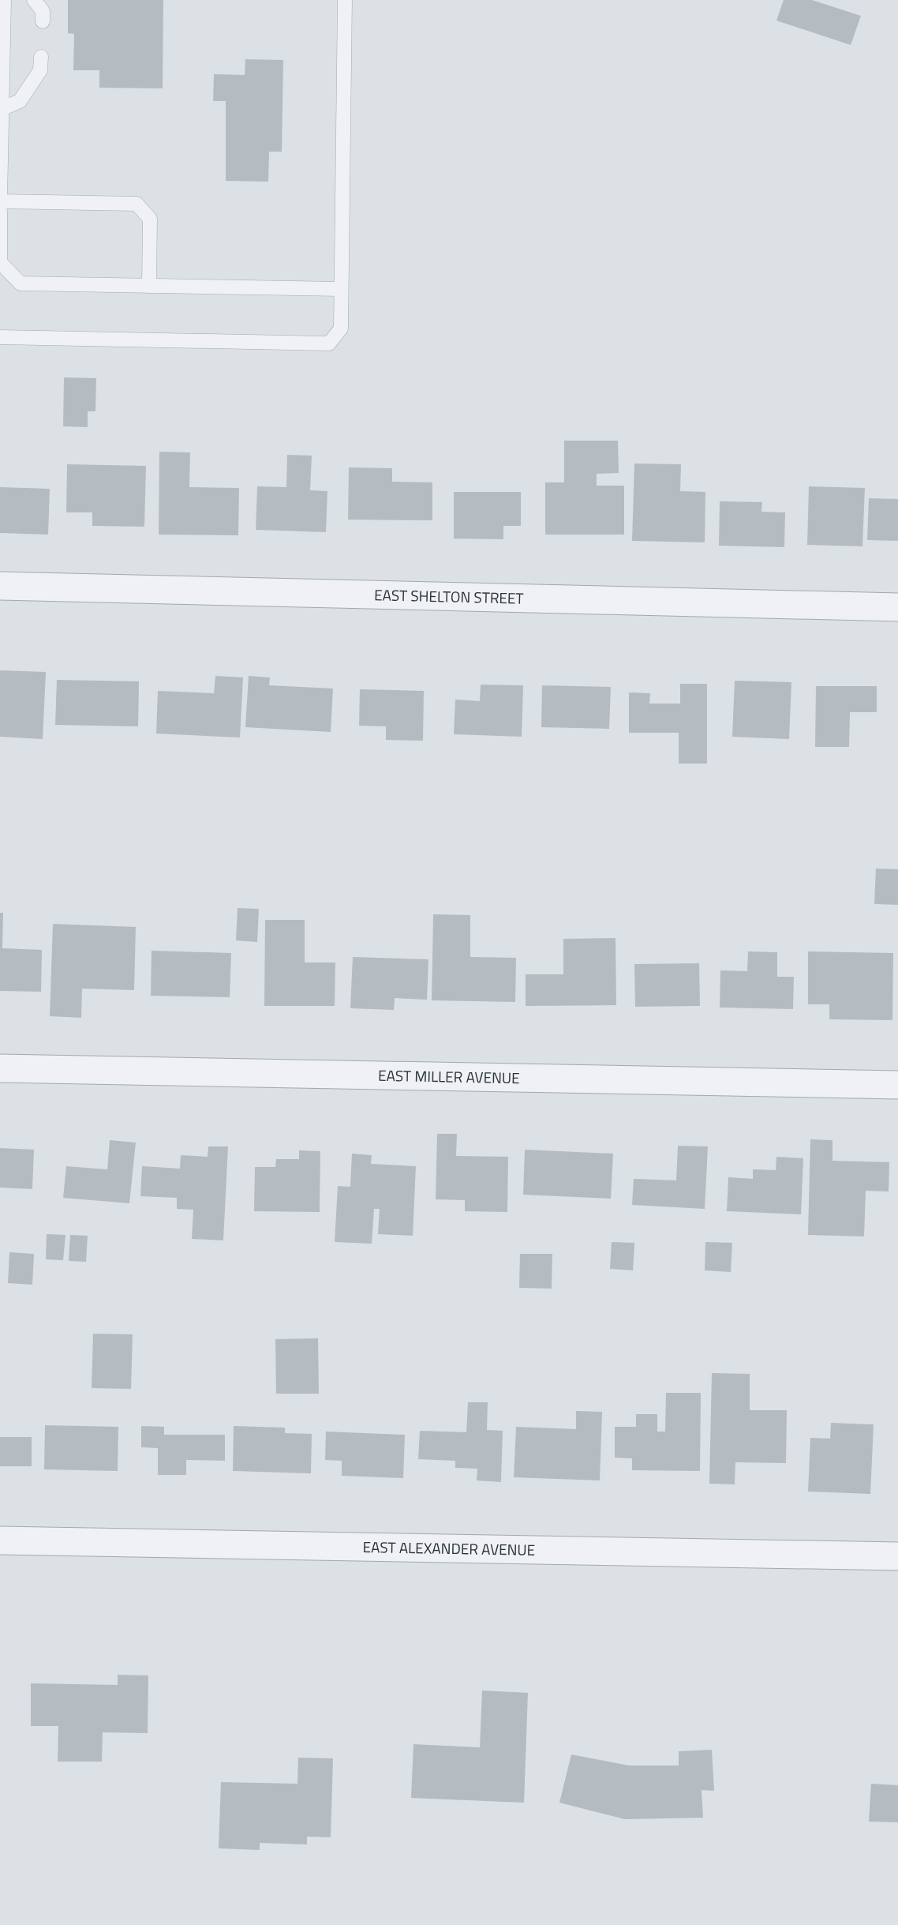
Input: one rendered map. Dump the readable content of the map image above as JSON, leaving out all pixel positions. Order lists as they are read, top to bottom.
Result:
{
  "streets": {
    "street": ["EAST SHELTON STREET", "EAST MILLER AVENUE", "EAST ALEXANDER AVENUE"]
  }
}
